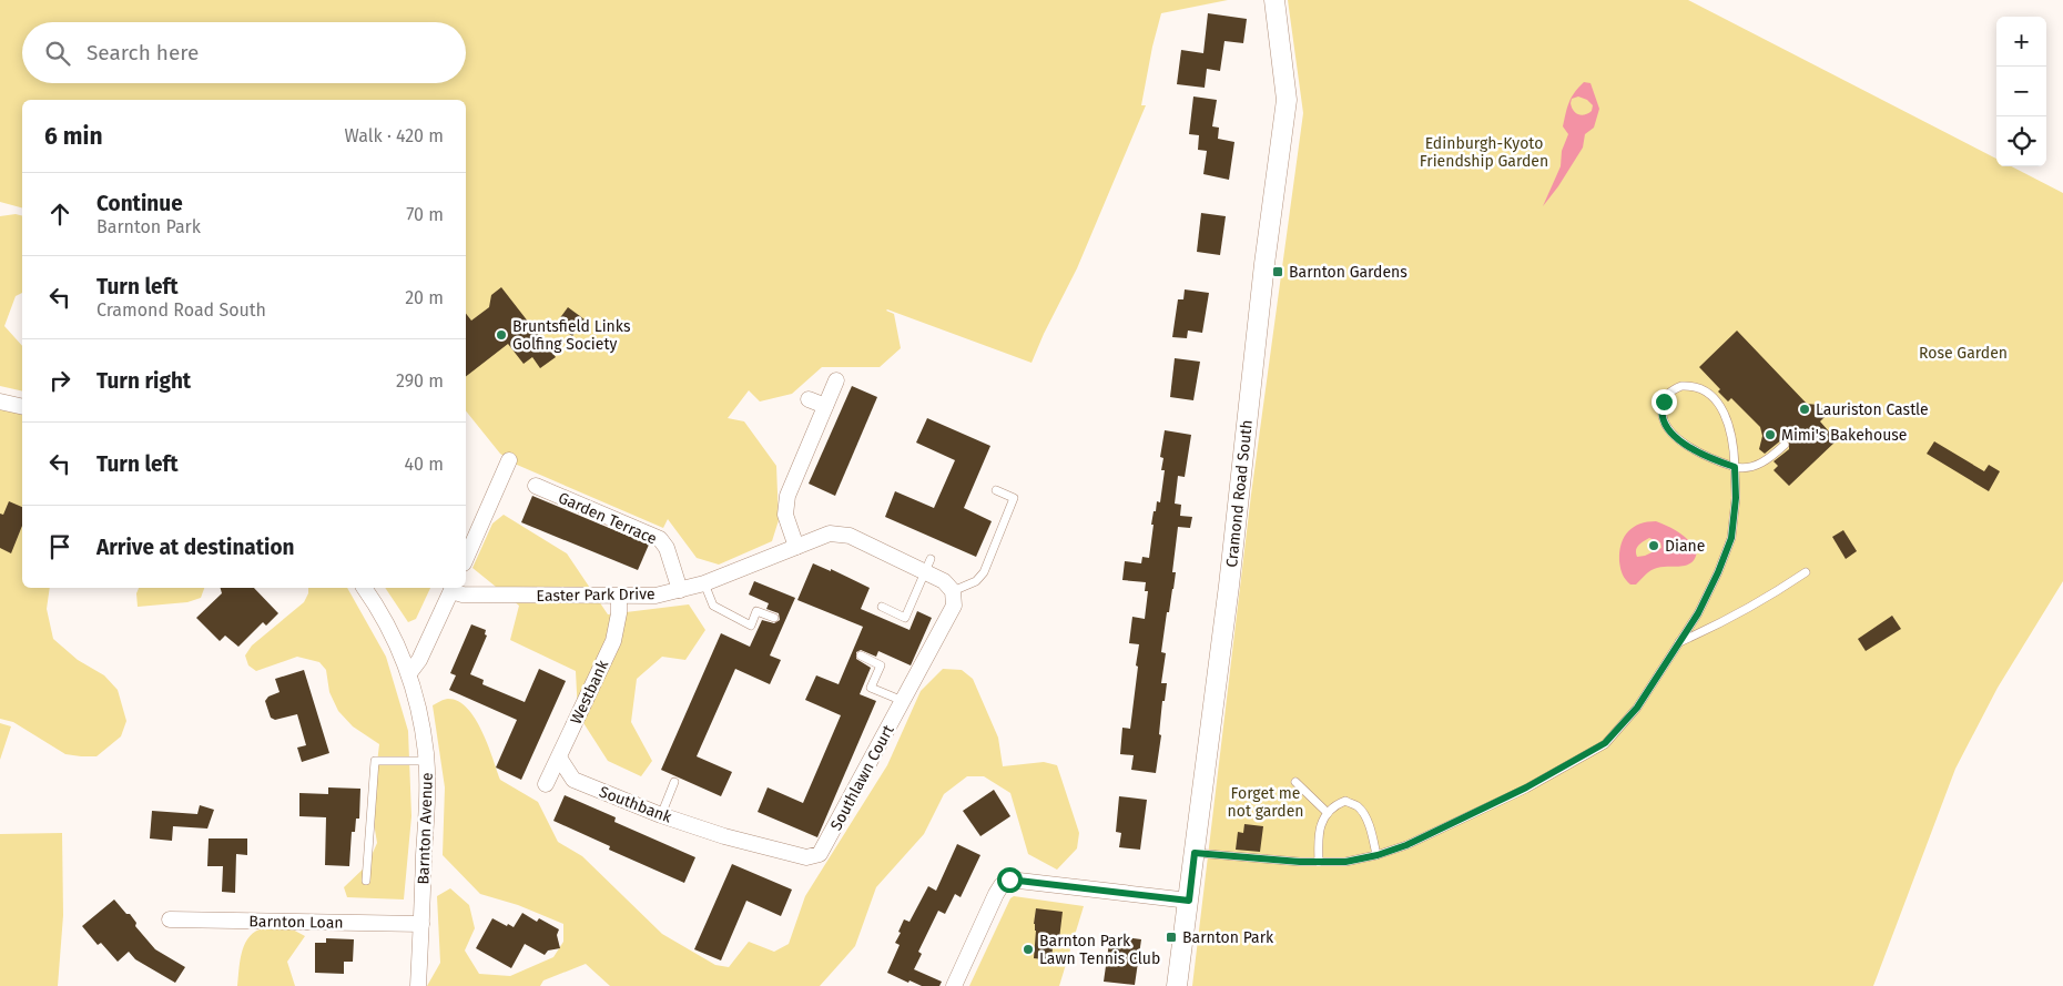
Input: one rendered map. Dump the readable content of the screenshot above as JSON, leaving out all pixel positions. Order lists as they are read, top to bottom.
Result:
{
  "streets": {
    "street": [
      "Cramond Road South",
      "Garden Terrace",
      "Easter Park Drive",
      "Westbank",
      "Southlawn Court",
      "Southbank",
      "Barnton Avenue",
      "Barnton Loan"
    ]
  },
  "crossings": [
    ["Garden Terrace", "Easter Park Drive"],
    ["Easter Park Drive", "Westbank"],
    ["Westbank", "Southbank"],
    ["Southlawn Court", "Southbank"],
    ["Barnton Avenue", "Barnton Loan"]
  ],
  "parks": ["Edinburgh-Kyoto Friendship Garden", "Rose Garden", "Forget me not garden"],
  "places": {
    "transit": ["Barnton Gardens", "Barnton Park"],
    "other": [
      "Bruntsfield Links Golfing Society",
      "Lauriston Castle",
      "Mimi's Bakehouse",
      "Diane",
      "Barnton Park Lawn Tennis Club"
    ]
  },
  "page": {
    "map_buttons": ["+", "−"],
    "search": "Search here",
    "heading": ["6 min", "Walk · 420 m"],
    "list": [
      ["Continue", "Barnton Park", "70 m"],
      ["Turn left", "Cramond Road South", "20 m"],
      ["Turn right", "290 m"],
      ["Turn left", "40 m"],
      "Arrive at destination"
    ]
  }
}
